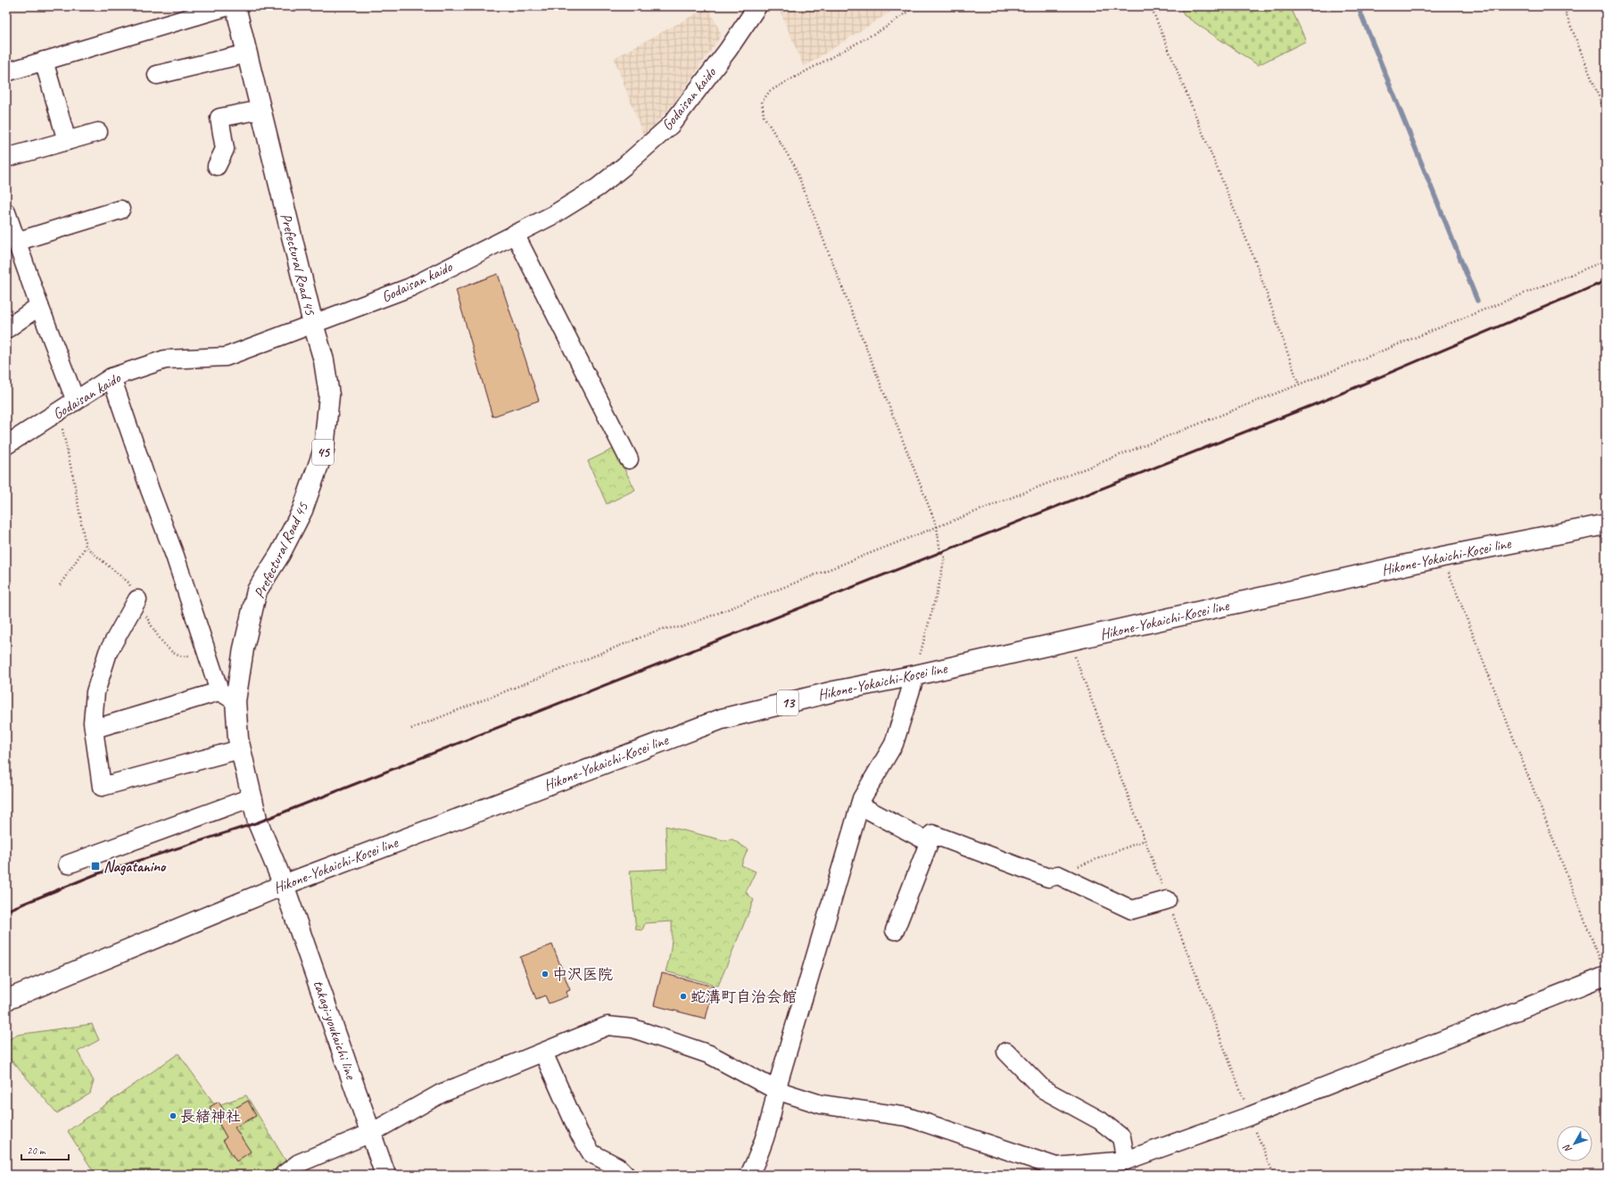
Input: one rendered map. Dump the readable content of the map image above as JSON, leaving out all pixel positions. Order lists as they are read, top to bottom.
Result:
{
  "streets": {
    "main road": [
      "Prefectural Road 45",
      "45",
      "Hikone-Yokaichi-Kosei line",
      "13",
      "takagi-youkaichi line"
    ],
    "street": ["Godaisan kaido"]
  },
  "crossings": [
    ["Godaisan kaido", "Prefectural Road 45"],
    ["Prefectural Road 45", "Hikone-Yokaichi-Kosei line"],
    ["Prefectural Road 45", "takagi-youkaichi line"],
    ["Hikone-Yokaichi-Kosei line", "takagi-youkaichi line"]
  ],
  "places": {
    "transit": ["Nagatanino"],
    "other": ["中沢医院", "蛇溝町自治会館", "長緒神社"]
  },
  "scale_bar": "20 m",
  "north": "bottom left"
}
